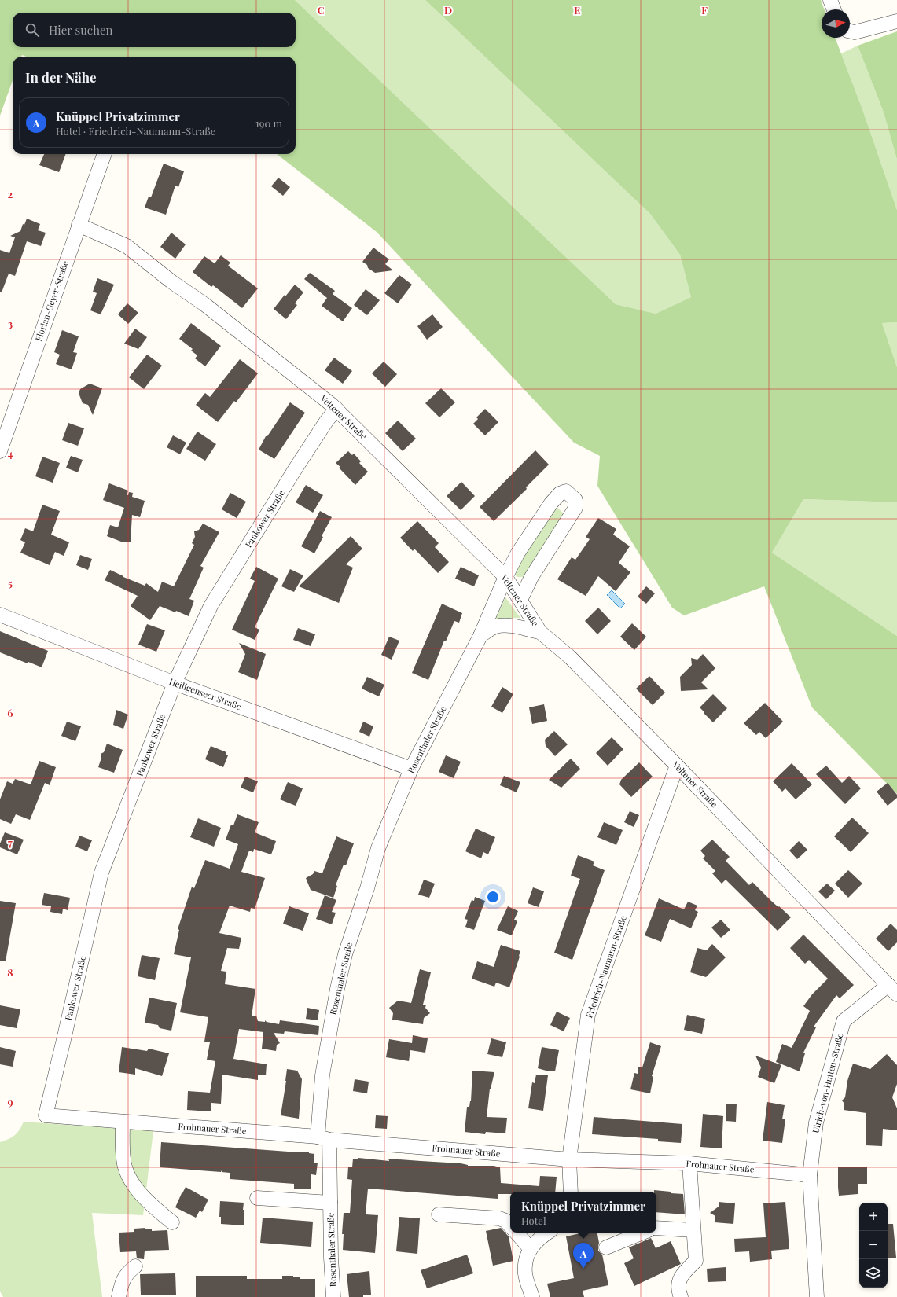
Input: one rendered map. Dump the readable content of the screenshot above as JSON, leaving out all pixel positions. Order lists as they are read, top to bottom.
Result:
{
  "streets": {
    "street": [
      "Florian-Geyer-Straße",
      "Veltener Straße",
      "Pankower Straße",
      "Heiligenseer Straße",
      "Rosenthaler Straße",
      "Friedrich-Naumann-Straße",
      "Ulrich-von-Hutten-Straße",
      "Frohnauer Straße"
    ]
  },
  "crossings": [
    ["Florian-Geyer-Straße", "Veltener Straße"],
    ["Veltener Straße", "Pankower Straße"],
    ["Veltener Straße", "Rosenthaler Straße"],
    ["Veltener Straße", "Friedrich-Naumann-Straße"],
    ["Veltener Straße", "Ulrich-von-Hutten-Straße"],
    ["Pankower Straße", "Heiligenseer Straße"],
    ["Pankower Straße", "Frohnauer Straße"],
    ["Heiligenseer Straße", "Rosenthaler Straße"],
    ["Rosenthaler Straße", "Frohnauer Straße"],
    ["Friedrich-Naumann-Straße", "Frohnauer Straße"],
    ["Ulrich-von-Hutten-Straße", "Frohnauer Straße"]
  ],
  "north": "right",
  "page": {
    "search": "Hier suchen",
    "heading": "In der Nähe",
    "list": [
      {
        "mark": "A",
        "name": "Knüppel Privatzimmer",
        "note": "Hotel · Friedrich-Naumann-Straße",
        "value": "190 m"
      }
    ],
    "popup": ["Knüppel Privatzimmer", "Hotel"],
    "map_buttons": ["+", "−"],
    "pins": "A"
  },
  "grid": {
    "columns": [
      "C",
      "D",
      "E",
      "F"
    ],
    "rows": [
      "2",
      "3",
      "4",
      "5",
      "6",
      "7",
      "8",
      "9"
    ]
  }
}
